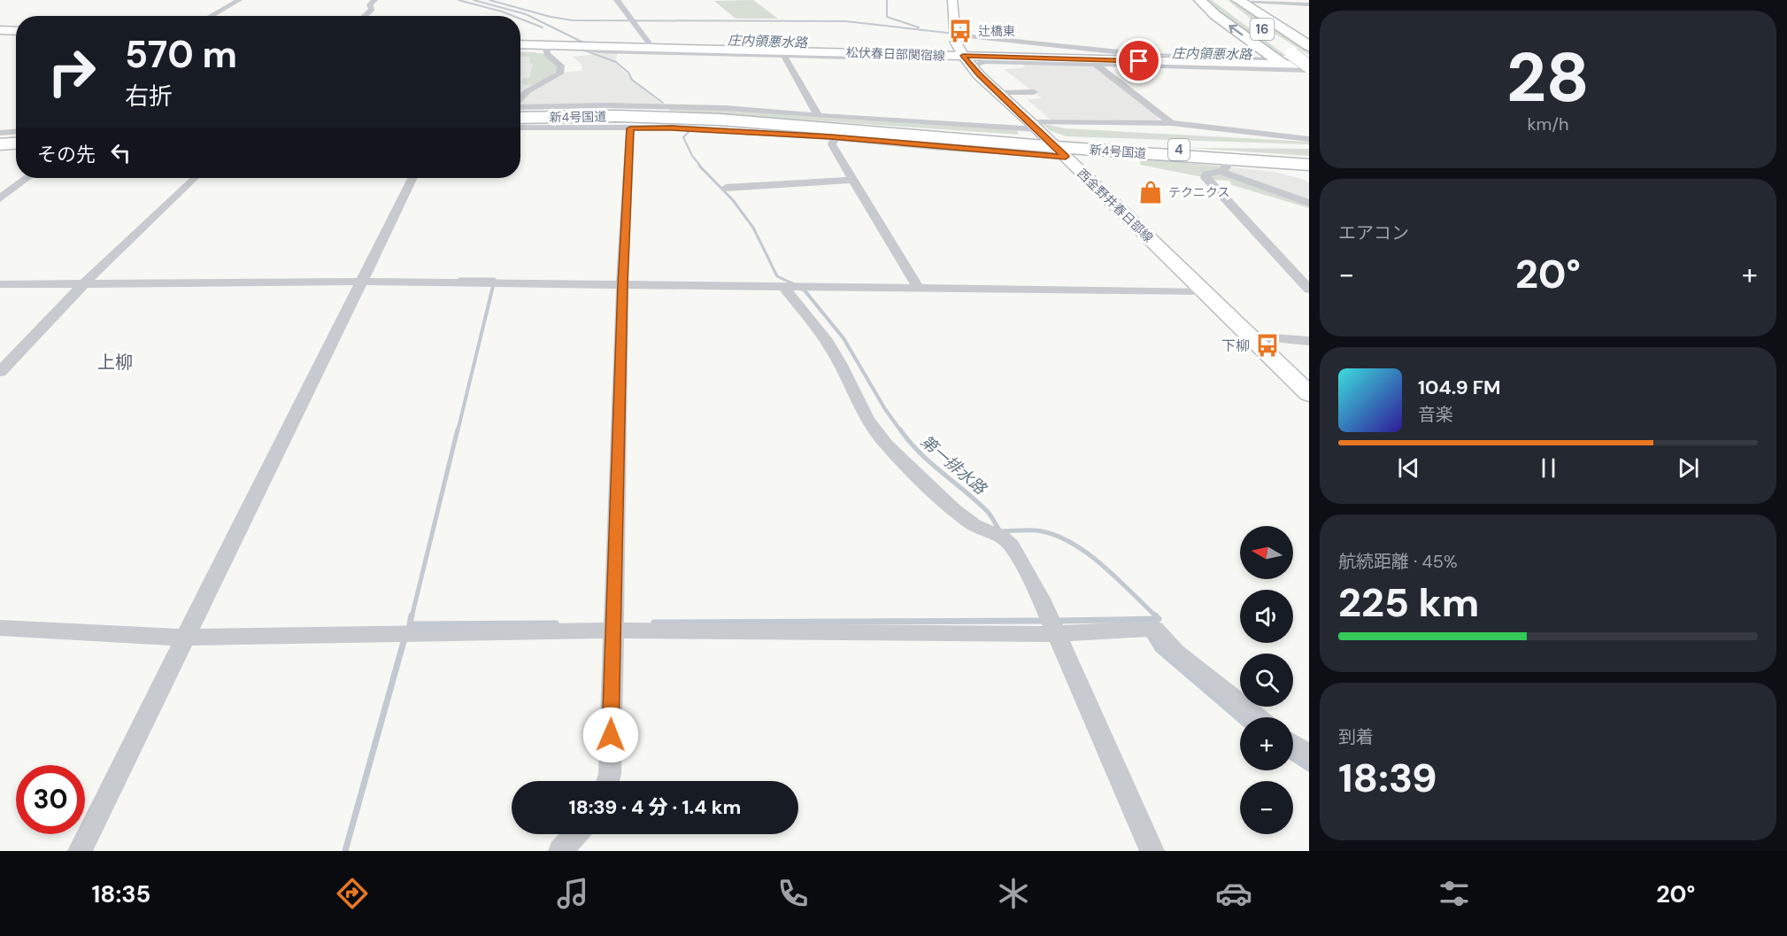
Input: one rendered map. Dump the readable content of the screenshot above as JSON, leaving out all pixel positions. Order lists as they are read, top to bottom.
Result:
{
  "streets": {
    "highway": ["16", "新4号国道", "4"],
    "main road": ["松伏春日部関宿線", "西金野井春日部線"]
  },
  "crossings": [
    ["16", "松伏春日部関宿線"],
    ["松伏春日部関宿線", "西金野井春日部線"],
    ["新4号国道", "4"],
    ["新4号国道", "西金野井春日部線"],
    ["4", "西金野井春日部線"]
  ],
  "districts": ["上柳"],
  "water": ["庄内領悪水路", "第一排水路"],
  "places": {
    "bus stop": ["辻橋東", "下柳"],
    "shop": ["テクニクス"]
  },
  "north": "left",
  "page": {
    "tile": [
      ["28", "km/h"],
      "エアコン",
      ["航続距離 · 45%", "225 km"],
      ["到着", "18:39"]
    ],
    "turn": ["570 m", "右折"],
    "then": "その先",
    "heat": ["−", "20°", "+"],
    "song": ["104.9 FM", "音楽"],
    "map_buttons": ["+", "−"],
    "limit": "30",
    "trip": "18:39 · 4 分 · 1.4 km",
    "tabs": ["18:35", "20°"]
  }
}
